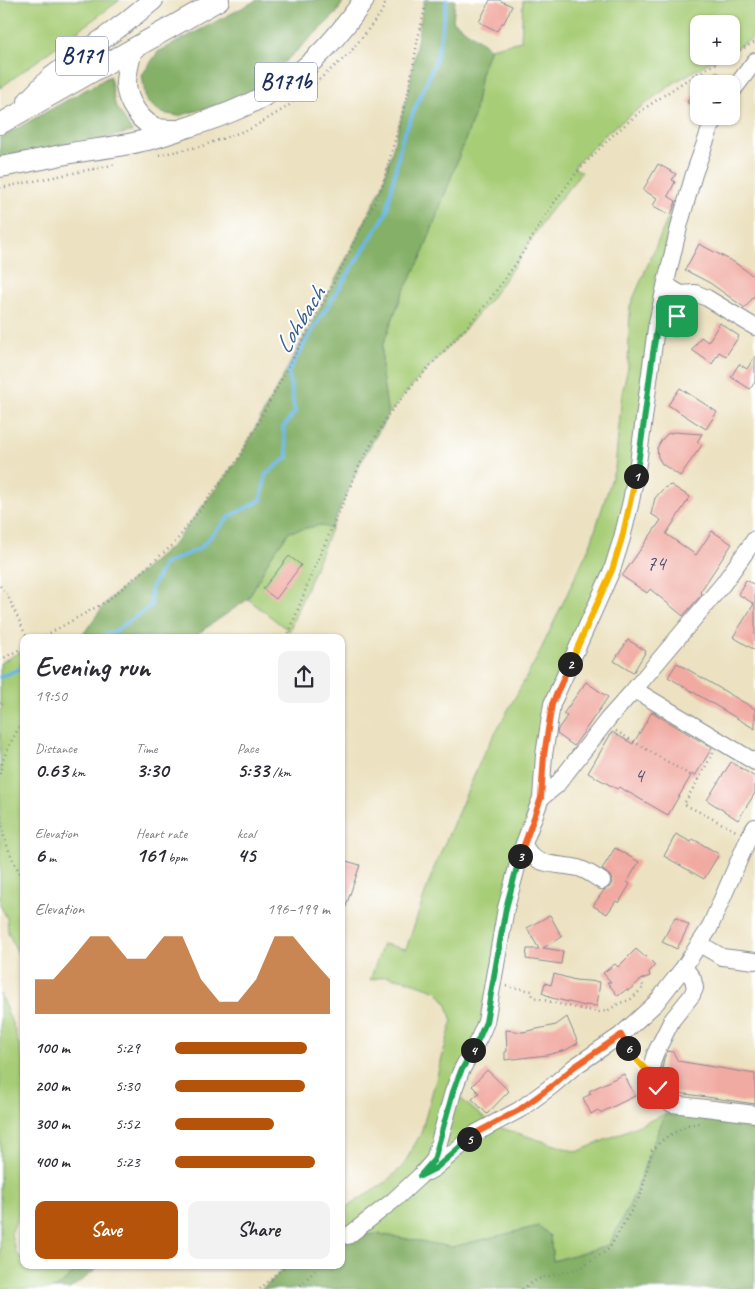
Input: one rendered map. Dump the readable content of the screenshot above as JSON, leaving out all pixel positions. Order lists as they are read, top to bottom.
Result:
{
  "streets": {
    "main road": ["B171", "B171b"]
  },
  "crossings": [
    ["B171", "B171b"]
  ],
  "water": ["Lohbach"],
  "house_numbers": ["74", "4"],
  "page": {
    "map_buttons": ["+", "−"],
    "pins": [
      "1",
      "2",
      "3",
      "6",
      "4",
      "5"
    ],
    "heading": ["Evening run", "19:50"],
    "stats": [
      ["Distance", "0.63 km"],
      ["Time", "3:30"],
      ["Pace", "5:33 /km"],
      ["Elevation", "6 m"],
      ["Heart rate", "161 bpm"],
      ["kcal", "45"]
    ],
    "chart": ["Elevation", "196–199 m"],
    "list": [
      {
        "name": "100 m",
        "note": "5:29"
      },
      {
        "name": "200 m",
        "note": "5:30"
      },
      {
        "name": "300 m",
        "note": "5:52"
      },
      {
        "name": "400 m",
        "note": "5:23"
      }
    ],
    "buttons": ["Save", "Share"]
  }
}
